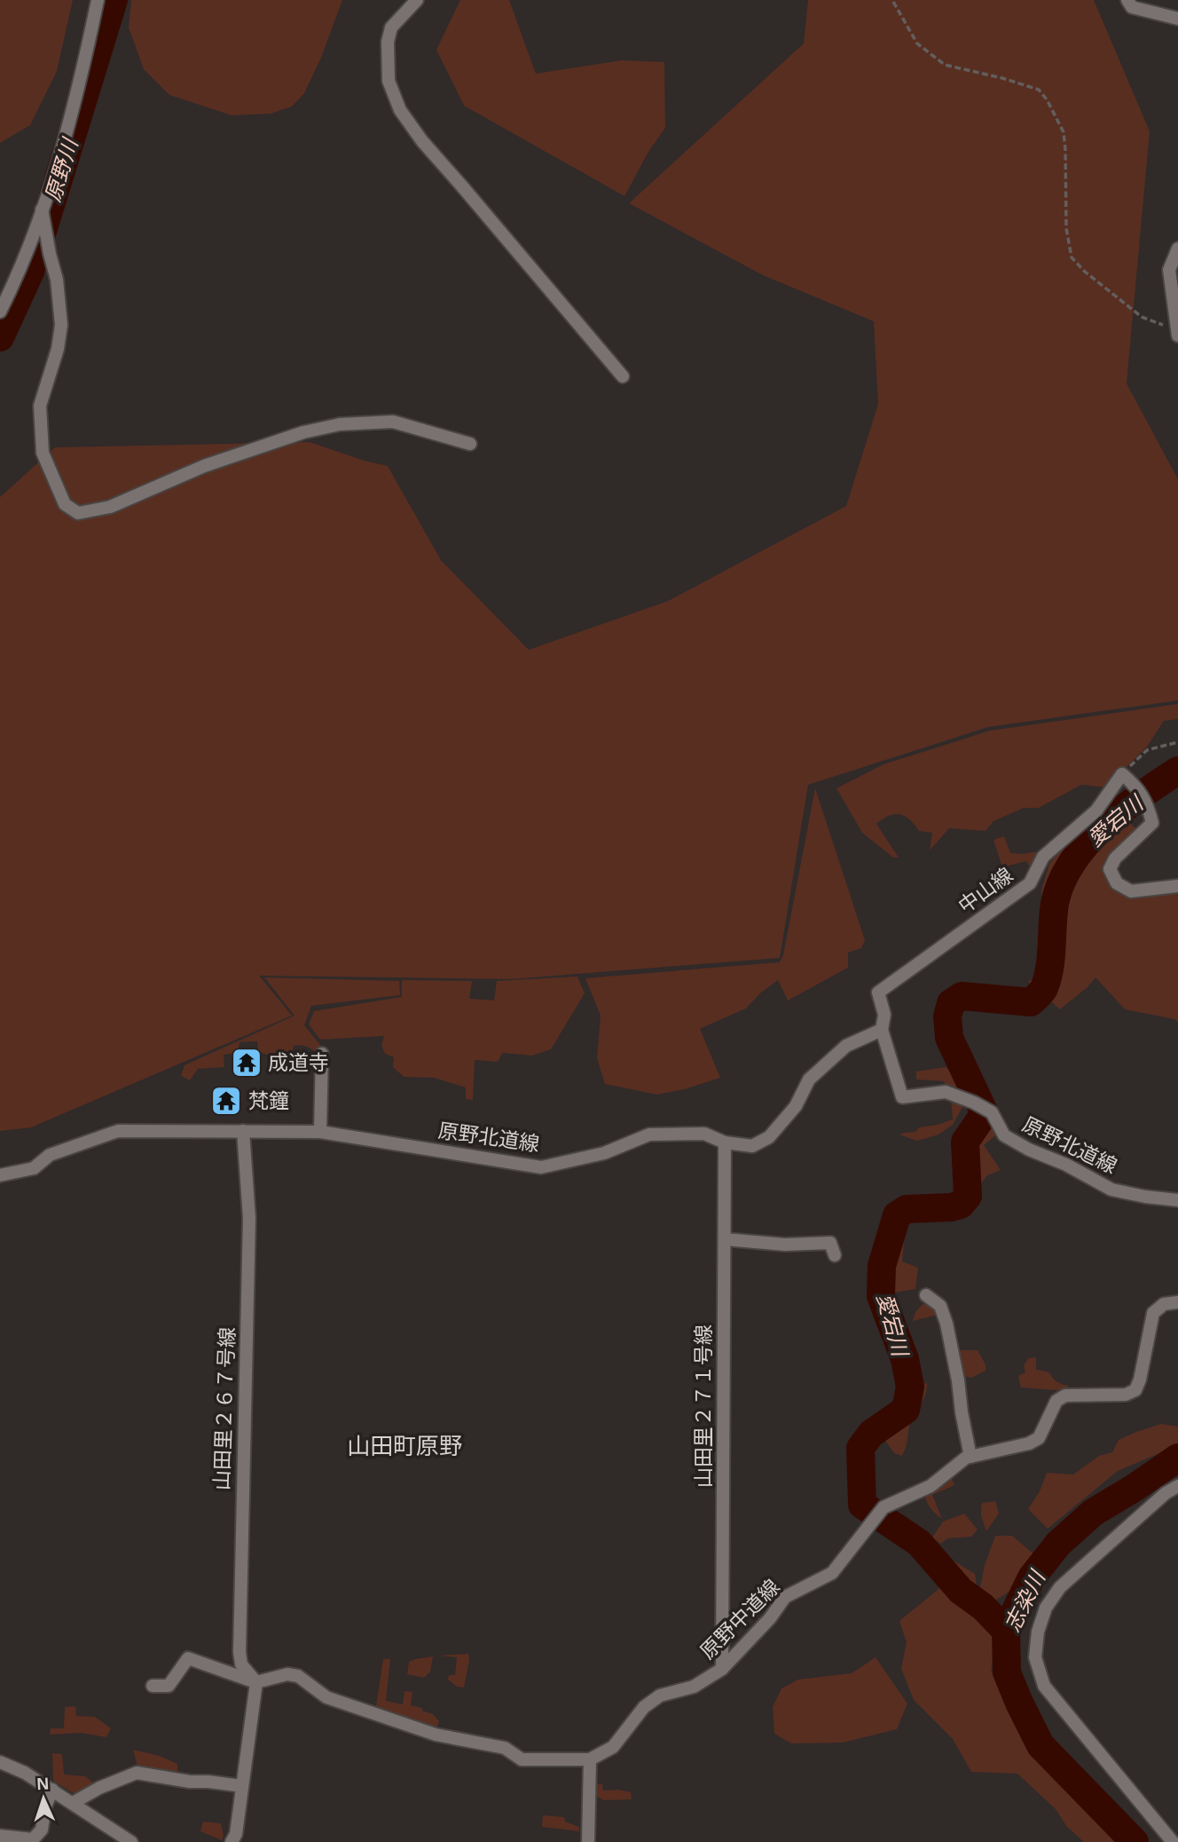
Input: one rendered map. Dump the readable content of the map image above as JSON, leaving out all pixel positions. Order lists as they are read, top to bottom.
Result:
{
  "streets": {
    "street": [
      "中山線",
      "原野北道線",
      "山田里２７１号線",
      "山田里２６７号線",
      "原野中道線"
    ]
  },
  "crossings": [
    ["中山線", "原野北道線"],
    ["原野北道線", "山田里２７１号線"],
    ["原野北道線", "山田里２６７号線"],
    ["山田里２７１号線", "原野中道線"]
  ],
  "districts": ["山田町原野"],
  "water": ["原野川", "愛宕川", "志染川"],
  "places": {
    "temple": ["成道寺", "梵鐘"]
  },
  "north": "top"
}
